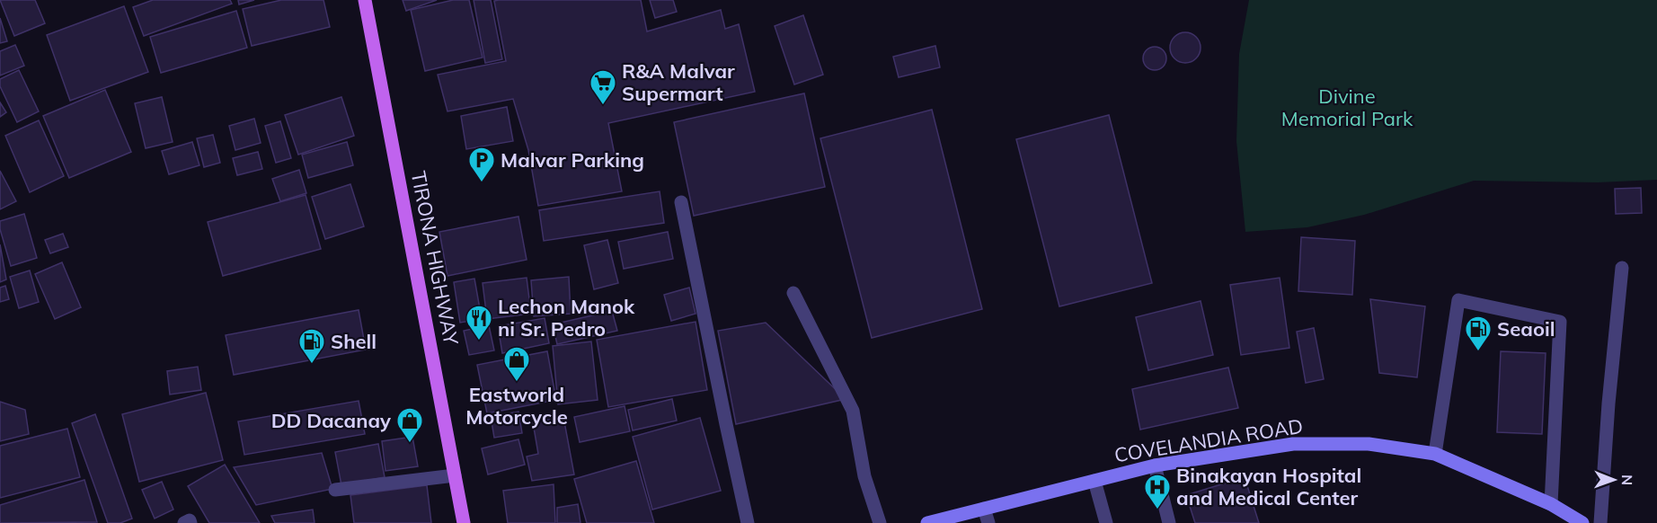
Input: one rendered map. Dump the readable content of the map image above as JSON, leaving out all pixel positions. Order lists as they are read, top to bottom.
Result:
{
  "streets": {
    "main road": ["TIRONA HIGHWAY", "COVELANDIA ROAD"]
  },
  "parks": ["Divine Memorial Park"],
  "places": {
    "supermarket": ["R&A Malvar Supermart"],
    "parking": ["Malvar Parking"],
    "restaurant": ["Lechon Manok ni Sr. Pedro"],
    "fuel station": ["Seaoil", "Shell"],
    "shop": ["Eastworld Motorcycle", "DD Dacanay"],
    "hospital": ["Binakayan Hospital and Medical Center"]
  },
  "north": "right"
}
